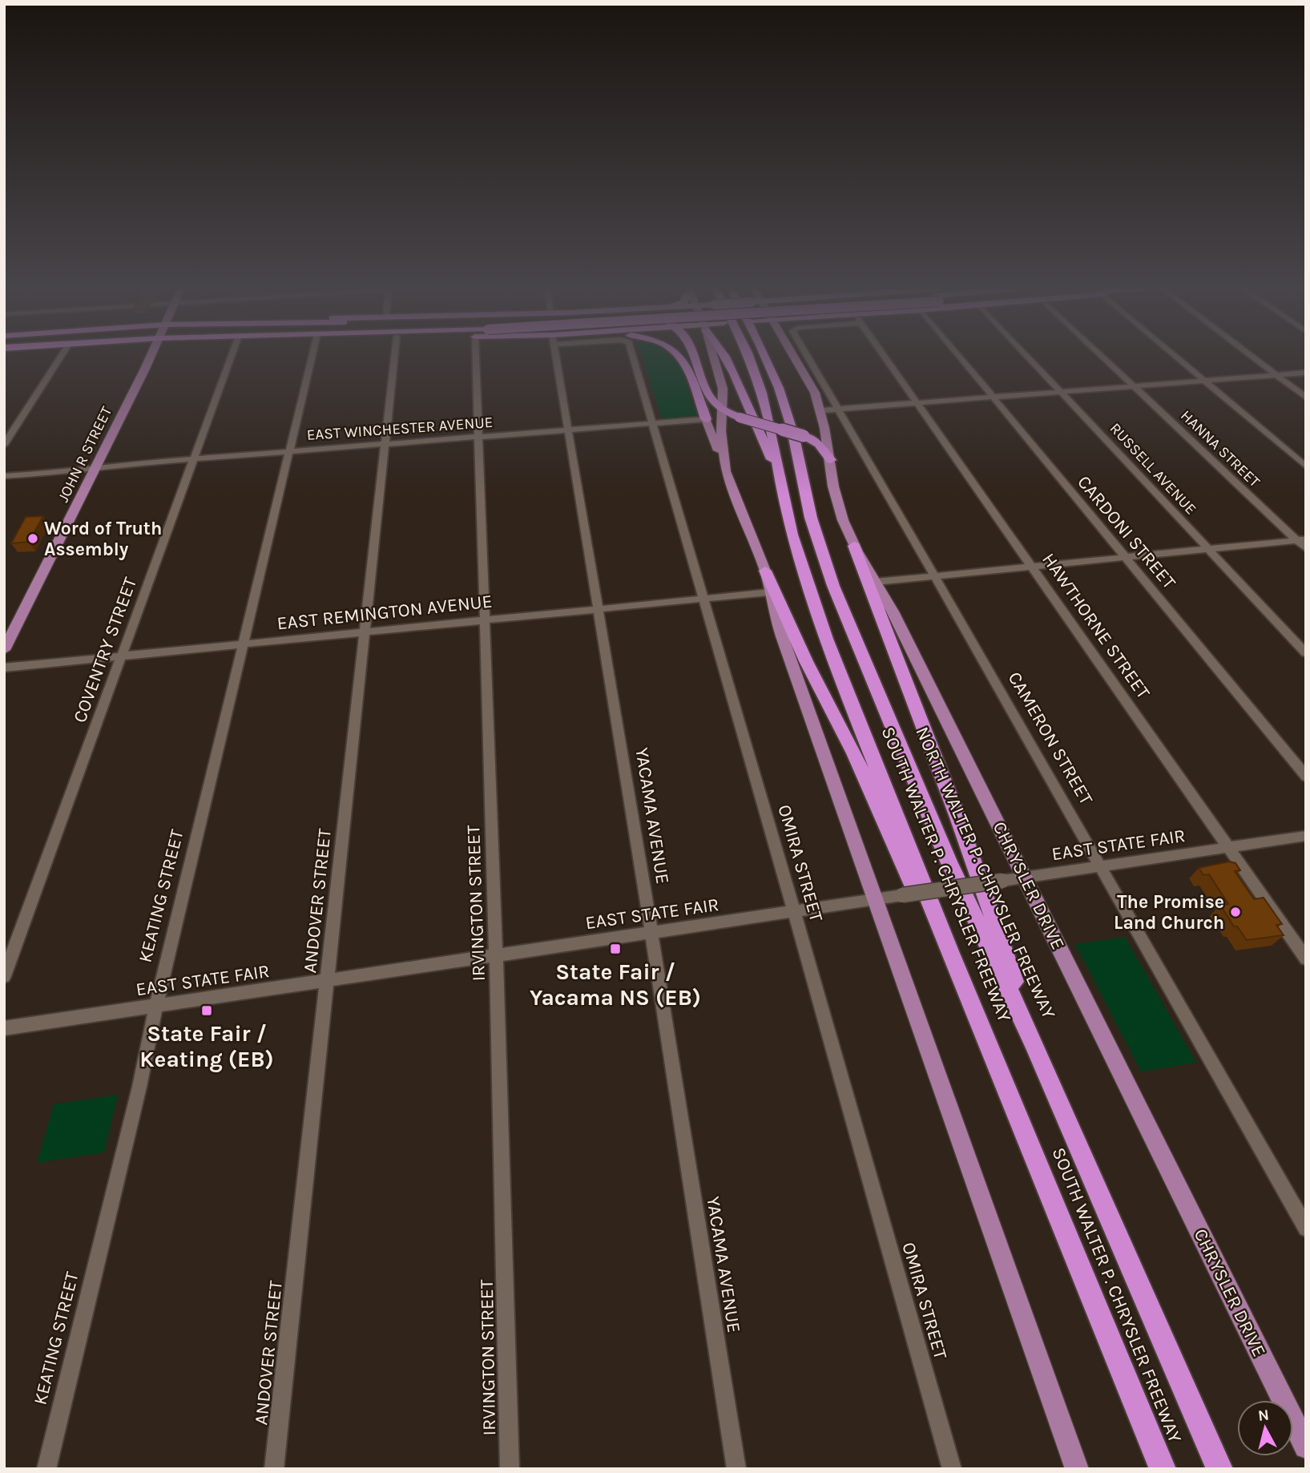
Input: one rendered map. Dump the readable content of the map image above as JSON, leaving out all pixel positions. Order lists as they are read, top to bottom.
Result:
{
  "streets": {
    "highway": ["NORTH WALTER P. CHRYSLER FREEWAY", "SOUTH WALTER P. CHRYSLER FREEWAY"],
    "main road": ["JOHN R STREET", "CHRYSLER DRIVE"],
    "street": [
      "EAST WINCHESTER AVENUE",
      "HANNA STREET",
      "RUSSELL AVENUE",
      "CARDONI STREET",
      "EAST REMINGTON AVENUE",
      "HAWTHORNE STREET",
      "COVENTRY STREET",
      "CAMERON STREET",
      "YACAMA AVENUE",
      "EAST STATE FAIR",
      "OMIRA STREET",
      "KEATING STREET",
      "ANDOVER STREET",
      "IRVINGTON STREET"
    ]
  },
  "crossings": [
    ["EAST WINCHESTER AVENUE", "JOHN R STREET"],
    ["EAST WINCHESTER AVENUE", "COVENTRY STREET"],
    ["EAST WINCHESTER AVENUE", "YACAMA AVENUE"],
    ["EAST WINCHESTER AVENUE", "OMIRA STREET"],
    ["EAST WINCHESTER AVENUE", "KEATING STREET"],
    ["EAST WINCHESTER AVENUE", "ANDOVER STREET"],
    ["EAST WINCHESTER AVENUE", "IRVINGTON STREET"],
    ["EAST REMINGTON AVENUE", "COVENTRY STREET"],
    ["EAST REMINGTON AVENUE", "YACAMA AVENUE"],
    ["EAST REMINGTON AVENUE", "OMIRA STREET"],
    ["EAST REMINGTON AVENUE", "KEATING STREET"],
    ["EAST REMINGTON AVENUE", "ANDOVER STREET"],
    ["EAST REMINGTON AVENUE", "IRVINGTON STREET"],
    ["HAWTHORNE STREET", "EAST STATE FAIR"],
    ["CAMERON STREET", "EAST STATE FAIR"],
    ["YACAMA AVENUE", "EAST STATE FAIR"],
    ["EAST STATE FAIR", "OMIRA STREET"],
    ["EAST STATE FAIR", "CHRYSLER DRIVE"],
    ["EAST STATE FAIR", "KEATING STREET"],
    ["EAST STATE FAIR", "ANDOVER STREET"],
    ["EAST STATE FAIR", "IRVINGTON STREET"]
  ],
  "places": {
    "other": ["Word of Truth Assembly", "The Promise Land Church"],
    "transit": ["State Fair / Yacama NS (EB)", "State Fair / Keating (EB)"]
  },
  "north": "top"
}
